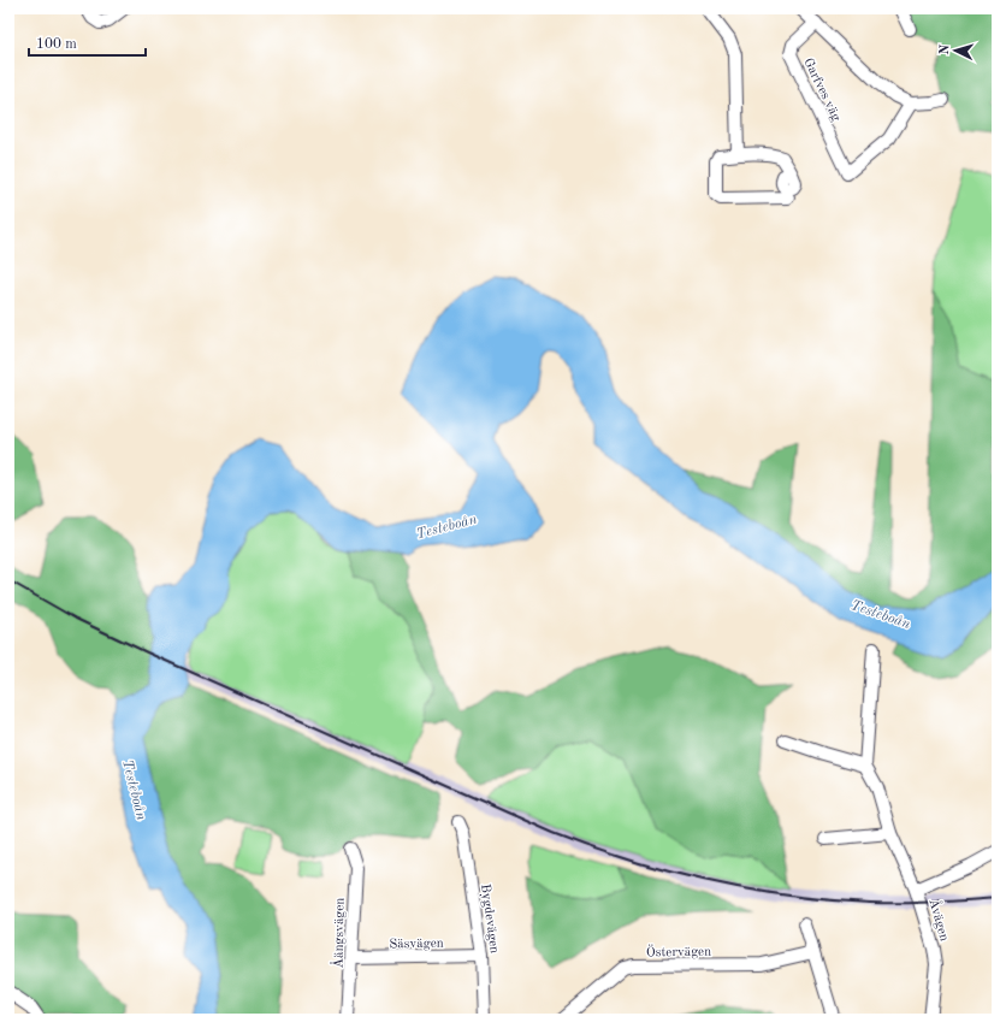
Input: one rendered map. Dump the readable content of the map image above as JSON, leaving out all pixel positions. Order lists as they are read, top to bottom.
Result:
{
  "streets": {
    "street": [
      "Garfves väg",
      "Bygdevägen",
      "Åvägen",
      "Åängsvägen",
      "Säsvägen",
      "Östervägen"
    ]
  },
  "crossings": [
    ["Bygdevägen", "Säsvägen"],
    ["Åängsvägen", "Säsvägen"]
  ],
  "water": ["Testeboån"],
  "scale_bar": "100 m",
  "north": "left"
}
